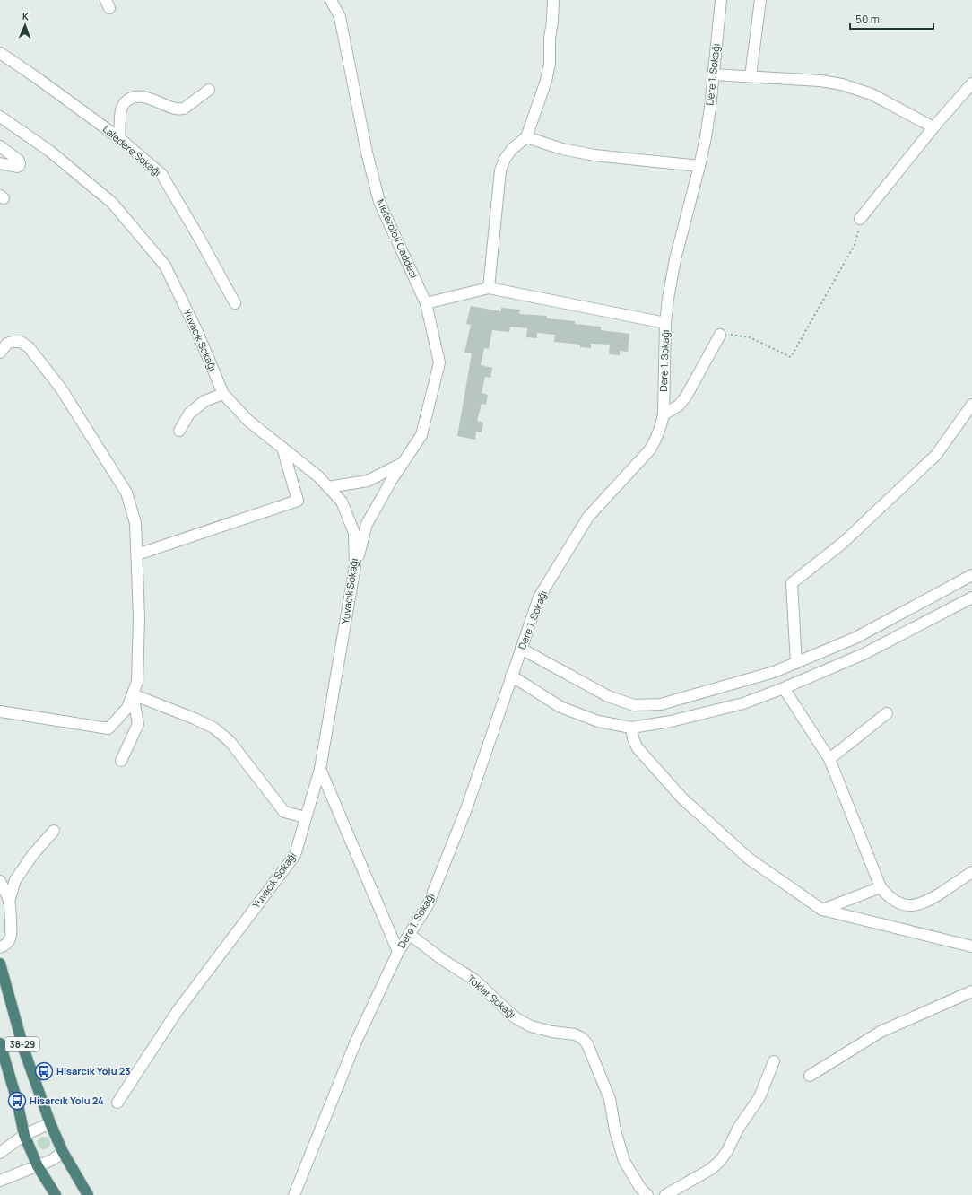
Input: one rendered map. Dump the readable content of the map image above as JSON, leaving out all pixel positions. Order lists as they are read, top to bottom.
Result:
{
  "streets": {
    "highway": ["38-29"],
    "street": [
      "Dere 1. Sokağı",
      "Laledere Sokağı",
      "Meteroloji Caddesi",
      "Yuvacık Sokağı",
      "Toklar Sokağı"
    ]
  },
  "crossings": [
    ["Dere 1. Sokağı", "Toklar Sokağı"],
    ["Meteroloji Caddesi", "Yuvacık Sokağı"]
  ],
  "places": {
    "bus stop": ["Hisarcık Yolu 23", "Hisarcık Yolu 24"]
  },
  "scale_bar": "50 m",
  "north": "top"
}
